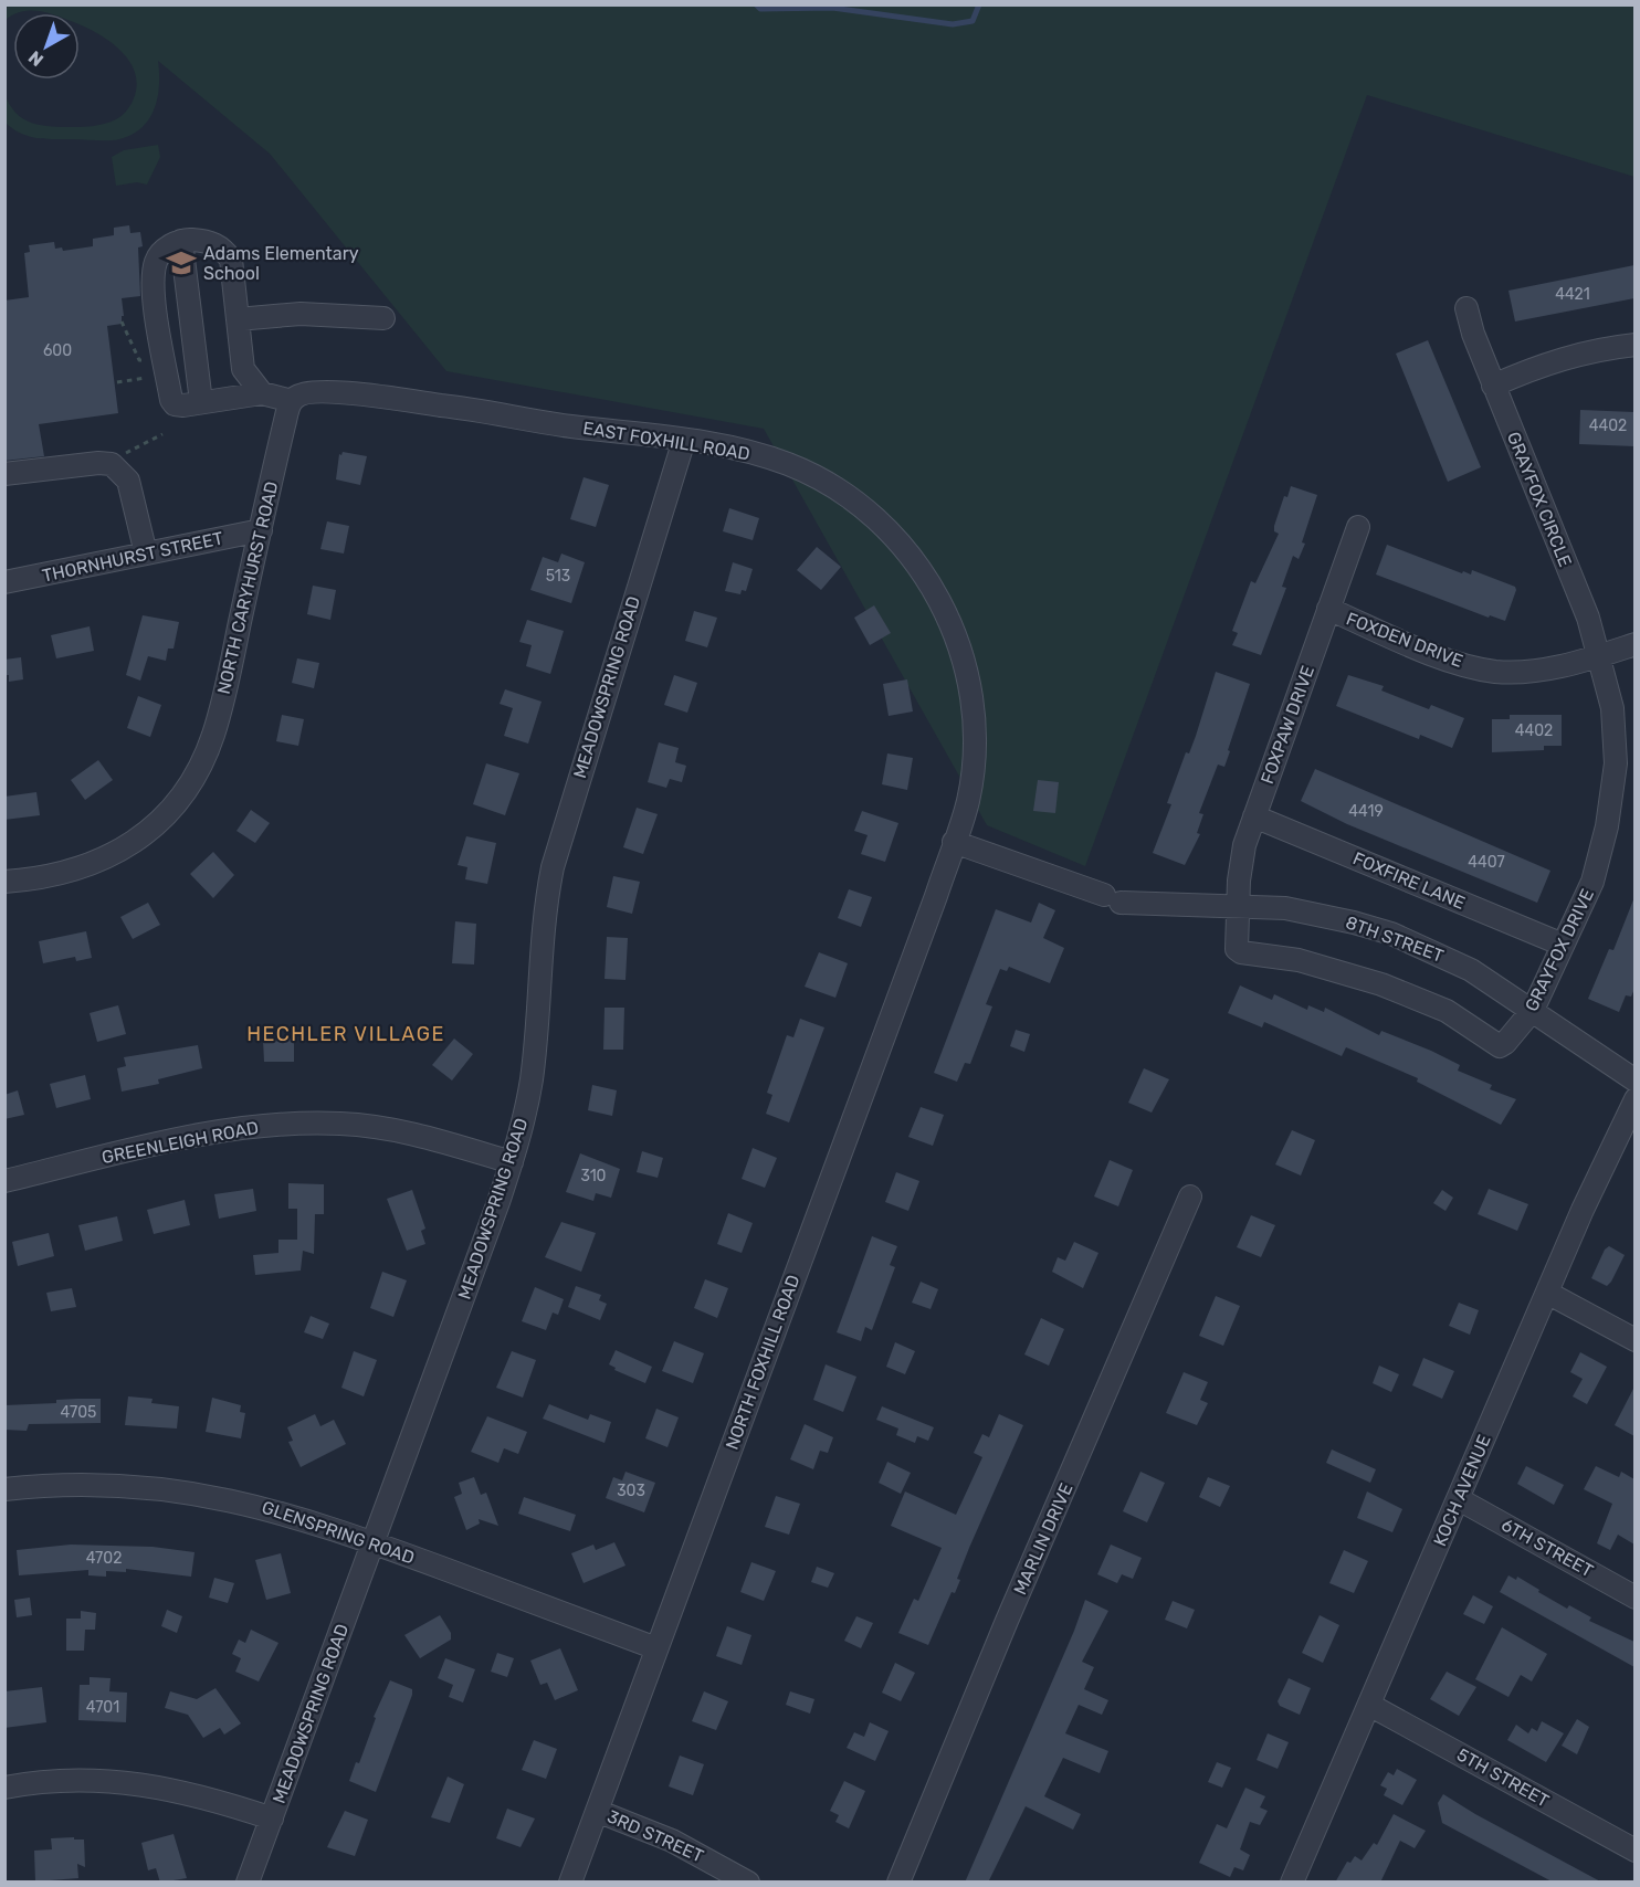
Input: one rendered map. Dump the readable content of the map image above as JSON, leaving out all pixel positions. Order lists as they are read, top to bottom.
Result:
{
  "streets": {
    "street": [
      "EAST FOXHILL ROAD",
      "GRAYFOX CIRCLE",
      "THORNHURST STREET",
      "NORTH CARYHURST ROAD",
      "FOXDEN DRIVE",
      "MEADOWSPRING ROAD",
      "FOXPAW DRIVE",
      "FOXFIRE LANE",
      "8TH STREET",
      "GRAYFOX DRIVE",
      "GREENLEIGH ROAD",
      "NORTH FOXHILL ROAD",
      "KOCH AVENUE",
      "GLENSPRING ROAD",
      "MARLIN DRIVE",
      "6TH STREET",
      "5TH STREET",
      "3RD STREET"
    ]
  },
  "crossings": [
    ["EAST FOXHILL ROAD", "NORTH CARYHURST ROAD"],
    ["EAST FOXHILL ROAD", "MEADOWSPRING ROAD"],
    ["EAST FOXHILL ROAD", "8TH STREET"],
    ["EAST FOXHILL ROAD", "NORTH FOXHILL ROAD"],
    ["GRAYFOX CIRCLE", "FOXDEN DRIVE"],
    ["GRAYFOX CIRCLE", "GRAYFOX DRIVE"],
    ["THORNHURST STREET", "NORTH CARYHURST ROAD"],
    ["FOXDEN DRIVE", "FOXPAW DRIVE"],
    ["FOXDEN DRIVE", "GRAYFOX DRIVE"],
    ["MEADOWSPRING ROAD", "GREENLEIGH ROAD"],
    ["MEADOWSPRING ROAD", "GLENSPRING ROAD"],
    ["FOXPAW DRIVE", "FOXFIRE LANE"],
    ["FOXPAW DRIVE", "8TH STREET"],
    ["FOXPAW DRIVE", "GRAYFOX DRIVE"],
    ["FOXFIRE LANE", "GRAYFOX DRIVE"],
    ["8TH STREET", "GRAYFOX DRIVE"],
    ["8TH STREET", "NORTH FOXHILL ROAD"],
    ["NORTH FOXHILL ROAD", "GLENSPRING ROAD"],
    ["NORTH FOXHILL ROAD", "3RD STREET"],
    ["KOCH AVENUE", "6TH STREET"],
    ["KOCH AVENUE", "5TH STREET"]
  ],
  "districts": ["HECHLER VILLAGE"],
  "places": {
    "school or university": ["Adams Elementary School"]
  },
  "house_numbers": [
    "4421",
    "600",
    "4402",
    "513",
    "4402",
    "4419",
    "4407",
    "310",
    "4705",
    "303",
    "4702",
    "4701"
  ],
  "north": "bottom left"
}
